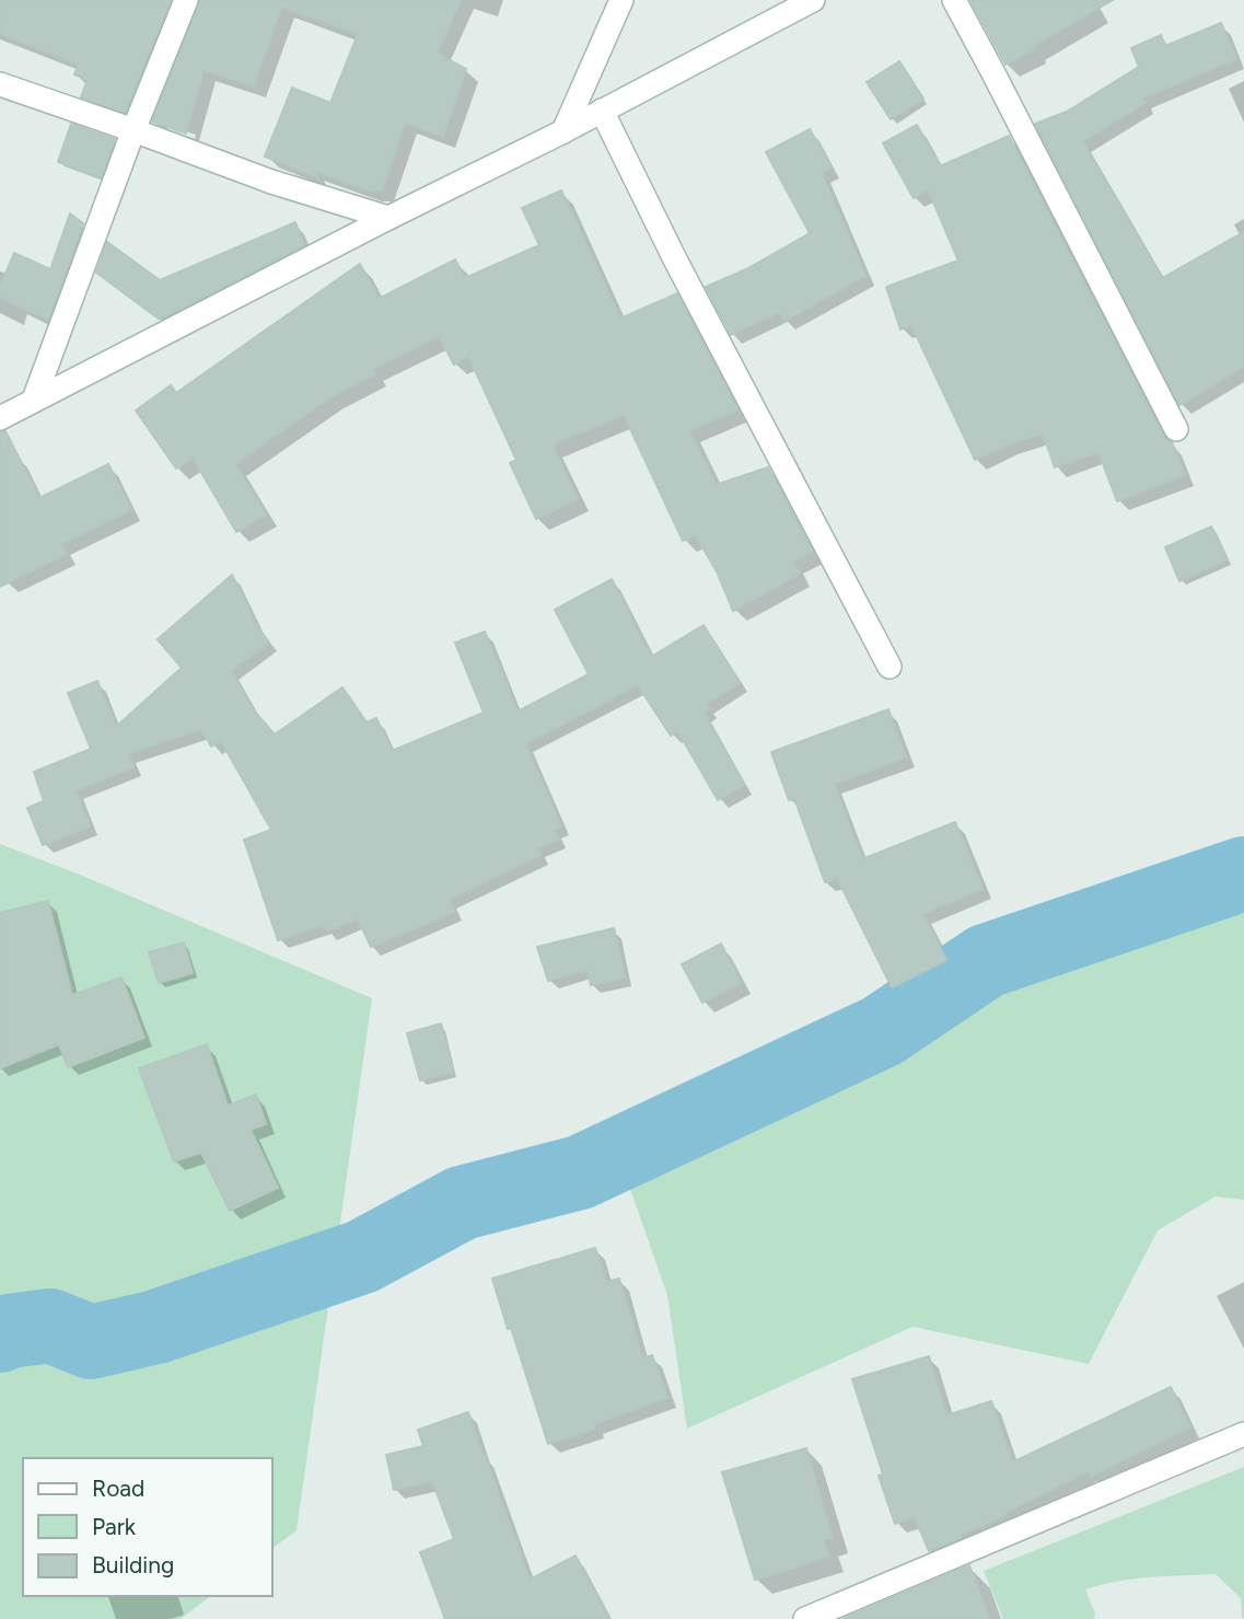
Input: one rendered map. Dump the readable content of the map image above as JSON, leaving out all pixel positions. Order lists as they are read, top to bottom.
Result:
{
  "legend": ["Road", "Park", "Building"]
}
